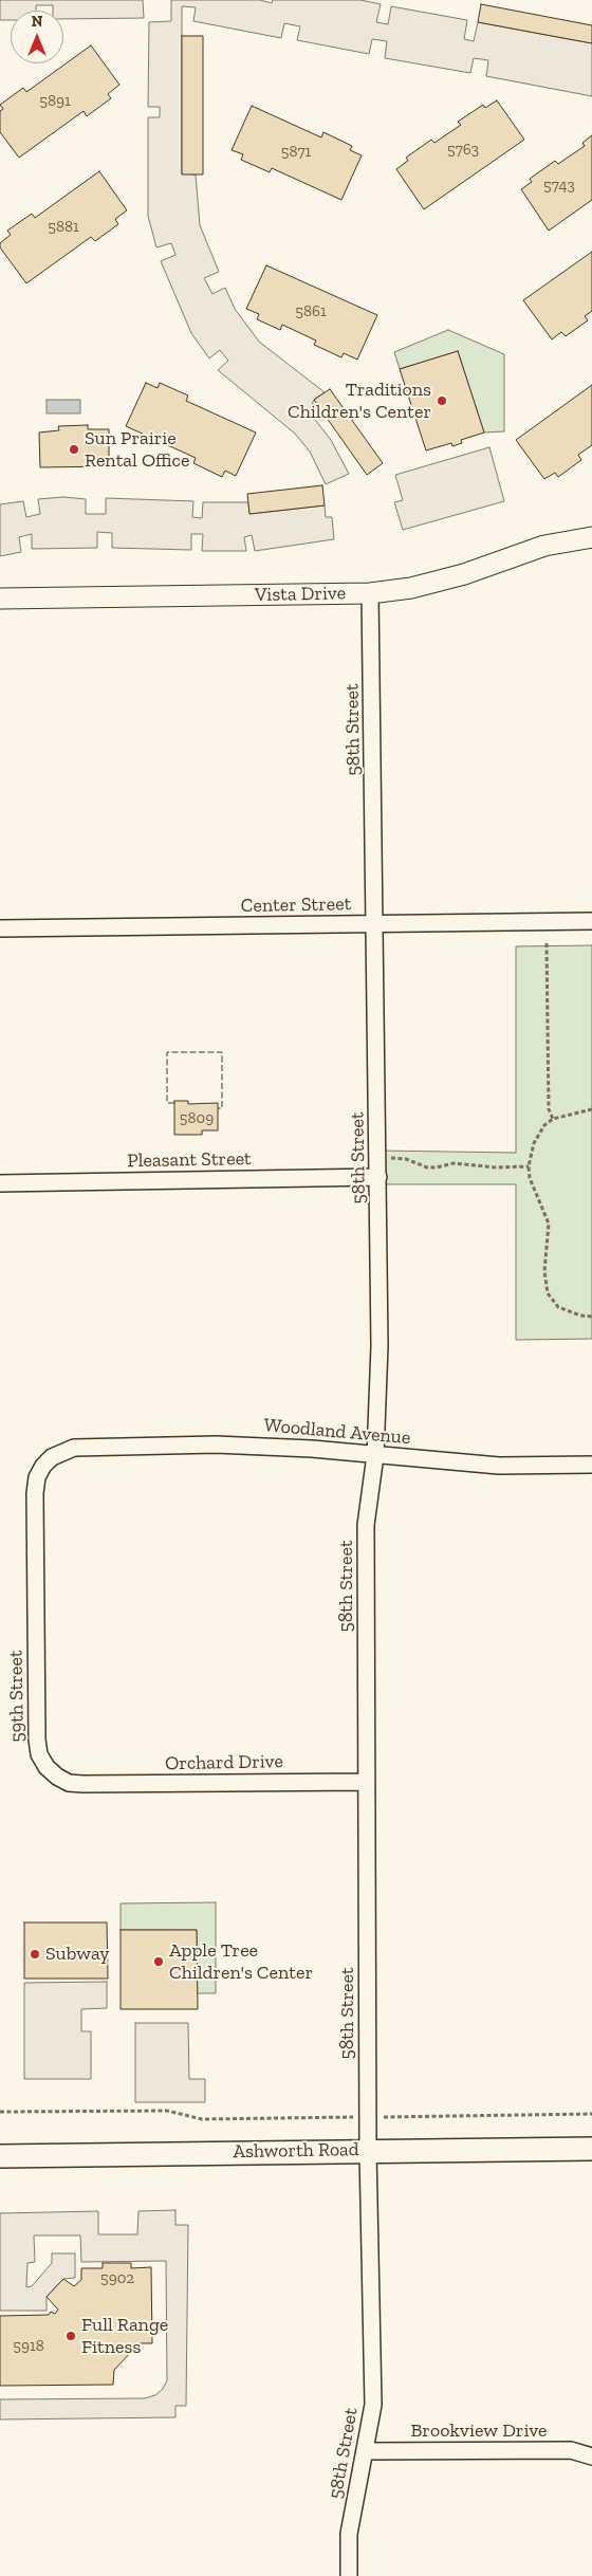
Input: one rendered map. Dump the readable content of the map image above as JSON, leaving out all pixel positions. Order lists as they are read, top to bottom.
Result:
{
  "streets": {
    "main road": ["Ashworth Road"],
    "street": [
      "Vista Drive",
      "58th Street",
      "Center Street",
      "Pleasant Street",
      "Woodland Avenue",
      "59th Street",
      "Orchard Drive",
      "Brookview Drive"
    ]
  },
  "crossings": [
    ["Vista Drive", "58th Street"],
    ["58th Street", "Center Street"],
    ["58th Street", "Pleasant Street"],
    ["58th Street", "Woodland Avenue"],
    ["58th Street", "Orchard Drive"],
    ["58th Street", "Ashworth Road"],
    ["58th Street", "Brookview Drive"],
    ["Woodland Avenue", "59th Street"],
    ["59th Street", "Orchard Drive"]
  ],
  "places": [
    "Traditions Children's Center",
    "Sun Prairie Rental Office",
    "Subway",
    "Apple Tree Children's Center",
    "Full Range Fitness"
  ],
  "house_numbers": [
    "5891",
    "5763",
    "5871",
    "5743",
    "5881",
    "5861",
    "5809",
    "5902",
    "5918"
  ],
  "north": "top"
}
